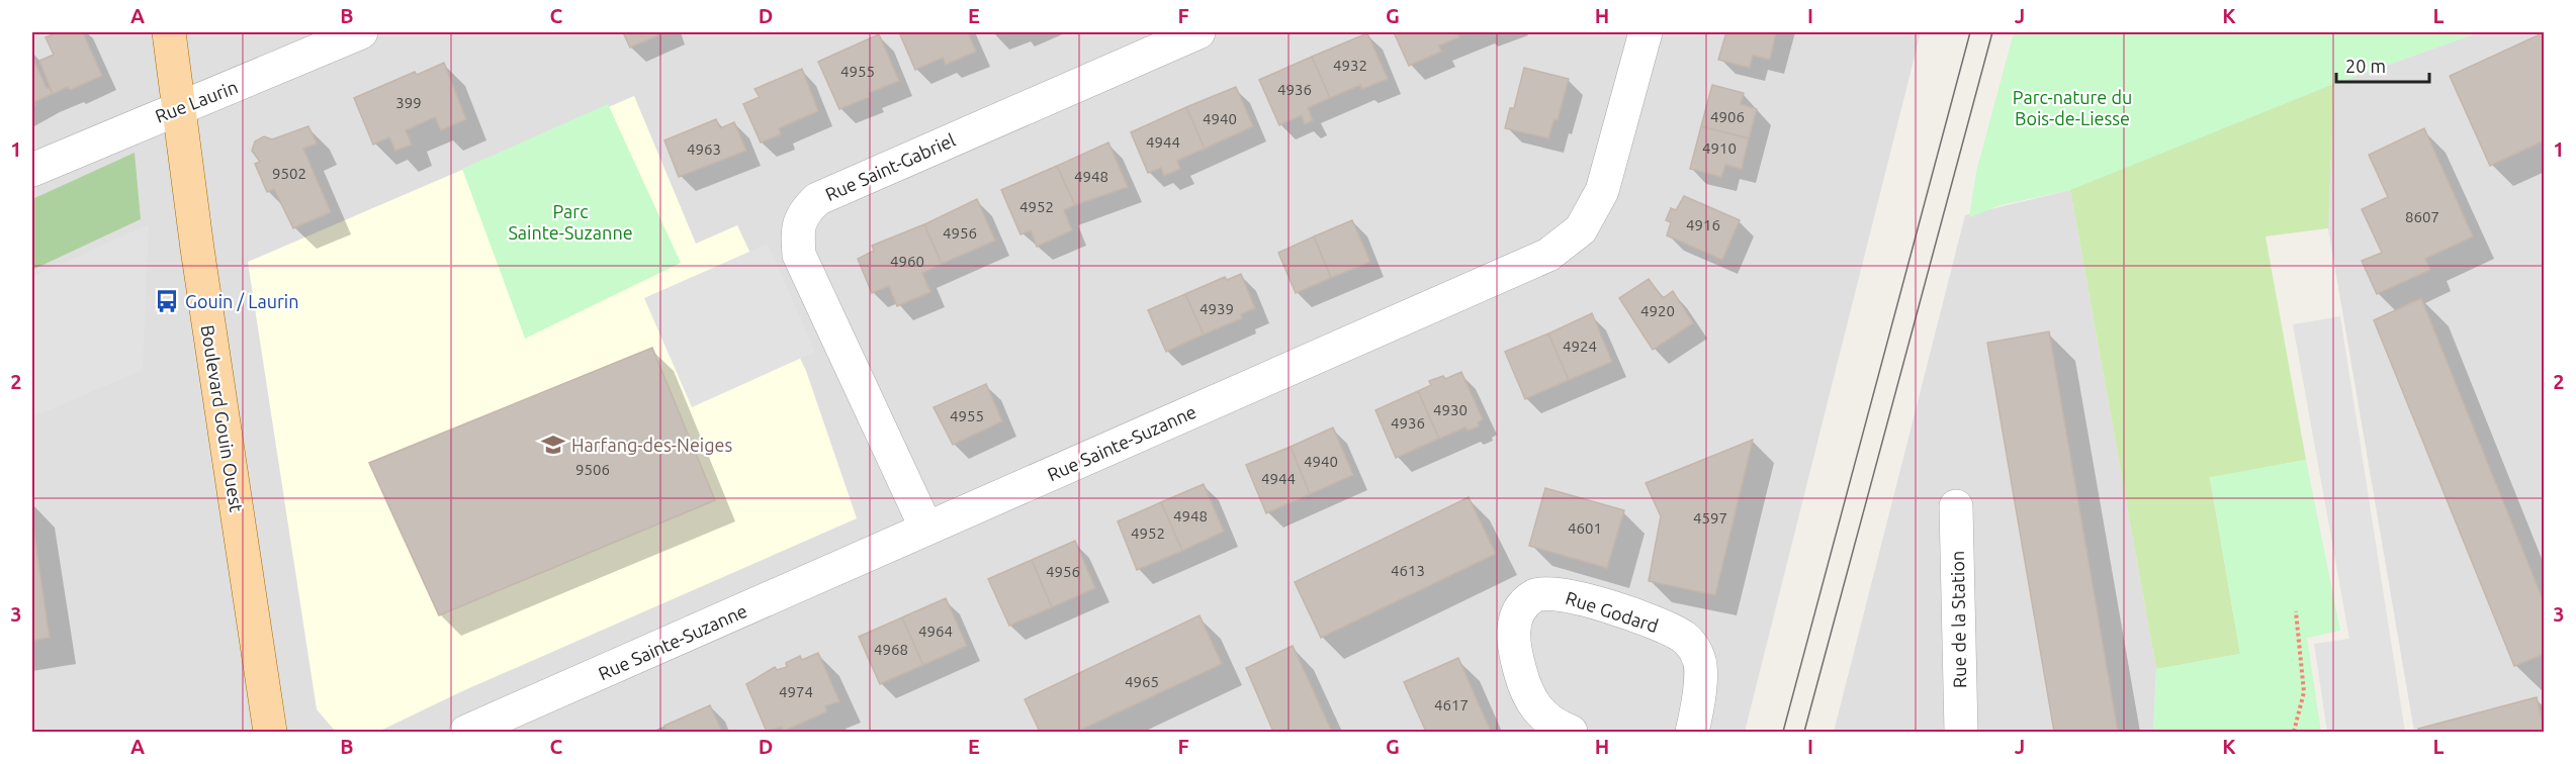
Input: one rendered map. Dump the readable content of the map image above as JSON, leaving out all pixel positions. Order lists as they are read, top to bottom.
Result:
{
  "streets": {
    "main road": ["Boulevard Gouin Ouest"],
    "street": [
      "Rue Laurin",
      "Rue Saint-Gabriel",
      "Rue Sainte-Suzanne",
      "Rue Godard",
      "Rue de la Station"
    ]
  },
  "crossings": [
    ["Rue Laurin", "Boulevard Gouin Ouest"],
    ["Rue Saint-Gabriel", "Rue Sainte-Suzanne"]
  ],
  "parks": ["Parc-nature du Bois-de-Liesse", "Parc Sainte-Suzanne"],
  "places": {
    "bus stop": ["Gouin / Laurin"],
    "school or university": ["Harfang-des-Neiges"]
  },
  "house_numbers": [
    "4932",
    "4955",
    "4936",
    "399",
    "4906",
    "4940",
    "4944",
    "4910",
    "4963",
    "9502",
    "4948",
    "4952",
    "8607",
    "4916",
    "4956",
    "4960",
    "4939",
    "4920",
    "4924",
    "4930",
    "4955",
    "4936",
    "4940",
    "9506",
    "4944",
    "4948",
    "4597",
    "4601",
    "4952",
    "4613",
    "4956",
    "4964",
    "4968",
    "4965",
    "4974",
    "4617"
  ],
  "scale_bar": "20 m",
  "grid": {
    "columns": [
      "A",
      "B",
      "C",
      "D",
      "E",
      "F",
      "G",
      "H",
      "I",
      "J",
      "K",
      "L"
    ],
    "rows": ["1", "2", "3"]
  }
}
